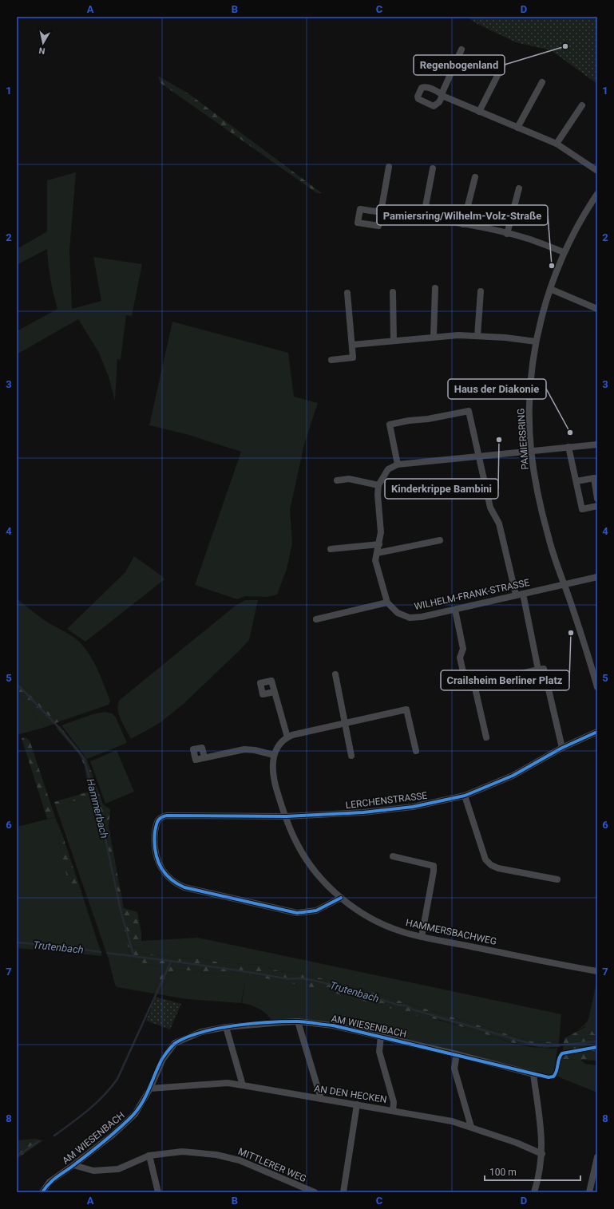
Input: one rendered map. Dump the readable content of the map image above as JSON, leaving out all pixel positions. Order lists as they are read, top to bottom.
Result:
{
  "streets": {
    "street": [
      "PAMIERSRING",
      "WILHELM-FRANK-STRASSE",
      "LERCHENSTRASSE",
      "HAMMERSBACHWEG",
      "AM WIESENBACH",
      "AN DEN HECKEN",
      "MITTLERER WEG"
    ]
  },
  "crossings": [
    ["PAMIERSRING", "WILHELM-FRANK-STRASSE"],
    ["LERCHENSTRASSE", "HAMMERSBACHWEG"],
    ["AM WIESENBACH", "AN DEN HECKEN"],
    ["AM WIESENBACH", "MITTLERER WEG"]
  ],
  "water": ["Hammerbach", "Trutenbach"],
  "places": [
    "Regenbogenland",
    "Pamiersring/Wilhelm-Volz-Straße",
    "Haus der Diakonie",
    "Kinderkrippe Bambini",
    "Crailsheim Berliner Platz"
  ],
  "scale_bar": "100 m",
  "north": "bottom",
  "grid": {
    "columns": [
      "A",
      "B",
      "C",
      "D"
    ],
    "rows": [
      "1",
      "2",
      "3",
      "4",
      "5",
      "6",
      "7",
      "8"
    ]
  }
}
